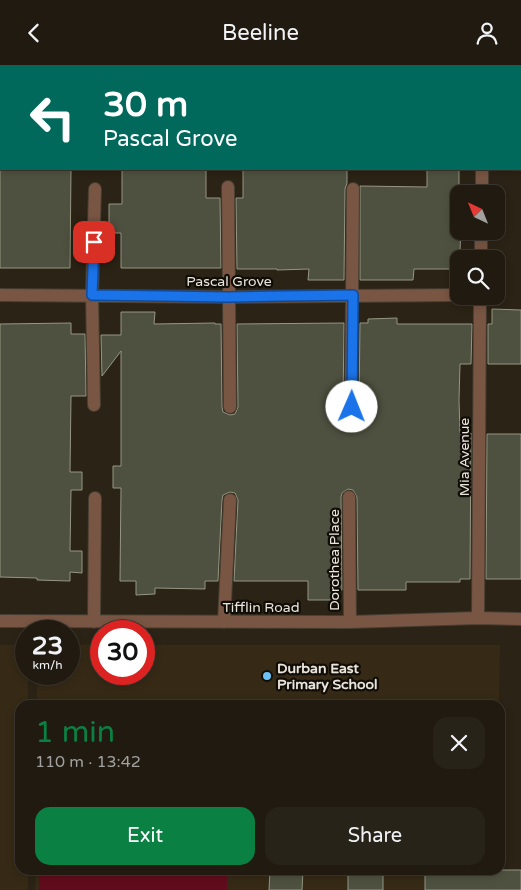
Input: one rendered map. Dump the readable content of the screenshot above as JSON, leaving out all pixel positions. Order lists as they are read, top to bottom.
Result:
{
  "streets": {
    "street": [
      "Pascal Grove",
      "Mia Avenue",
      "Dorothea Place",
      "Tifflin Road"
    ]
  },
  "crossings": [
    ["Mia Avenue", "Tifflin Road"],
    ["Dorothea Place", "Tifflin Road"]
  ],
  "places": ["Durban East Primary School"],
  "north": "top left",
  "page": {
    "header": "Beeline",
    "turn": ["30 m", "Pascal Grove"],
    "speed": "23 km/h",
    "limit": "30",
    "heading": ["1 min", "110 m · 13:42"],
    "buttons": ["Exit", "Share"]
  }
}
